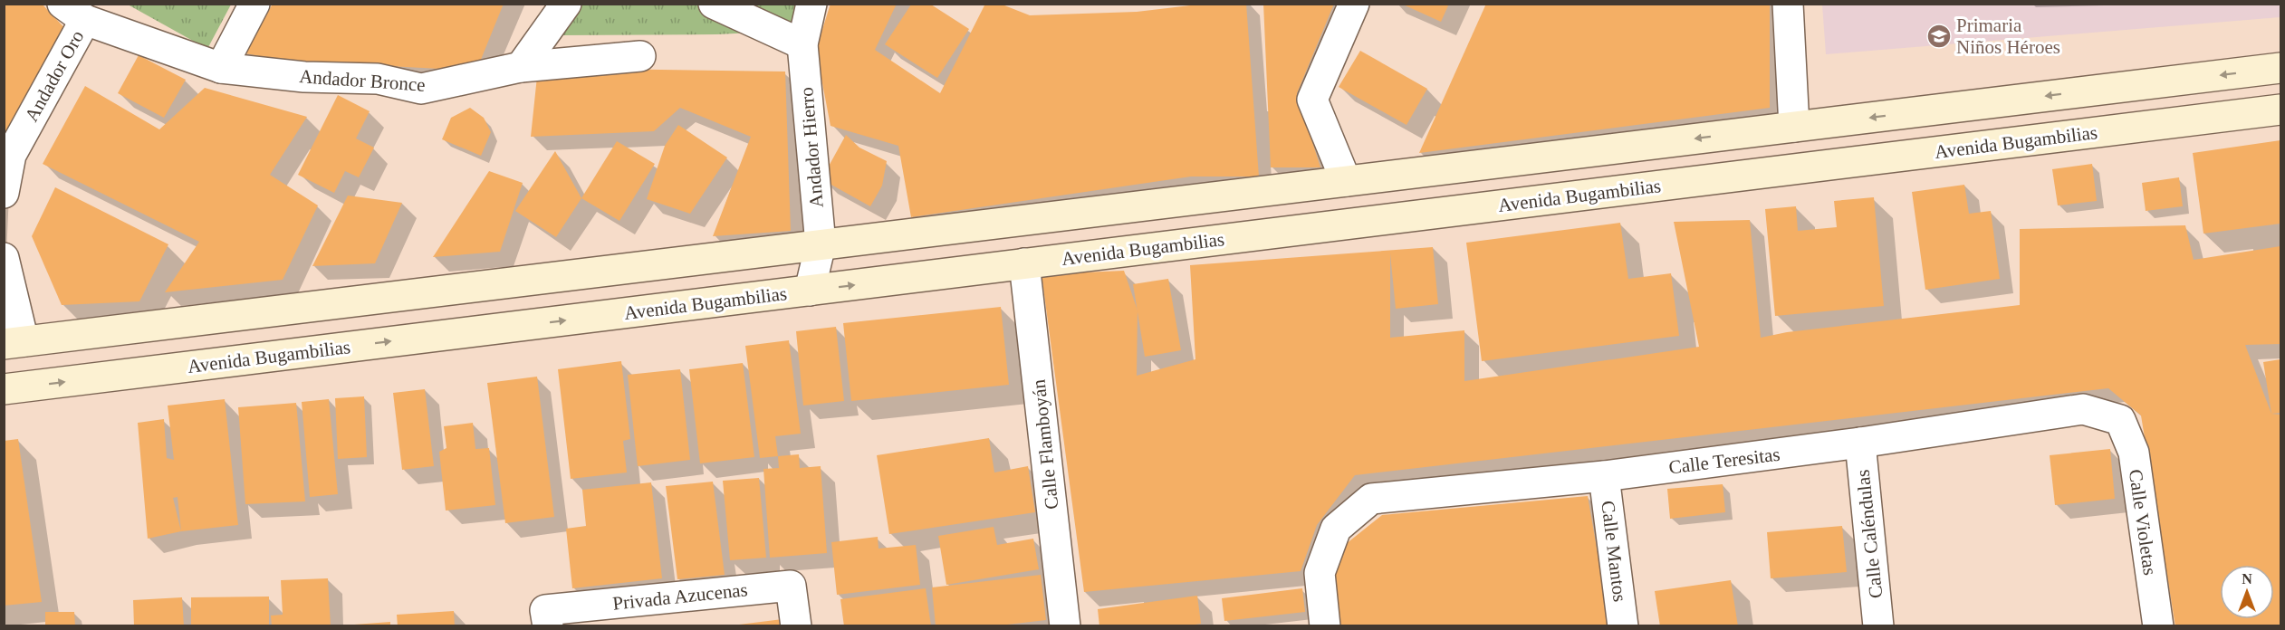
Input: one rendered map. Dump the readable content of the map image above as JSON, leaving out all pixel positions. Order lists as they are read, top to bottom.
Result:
{
  "streets": {
    "main road": ["Avenida Bugambilias"],
    "street": [
      "Andador Oro",
      "Andador Bronce",
      "Andador Hierro",
      "Calle Flamboyán",
      "Calle Teresitas",
      "Calle Violetas",
      "Calle Caléndulas",
      "Calle Mantos",
      "Privada Azucenas"
    ]
  },
  "crossings": [
    ["Andador Oro", "Andador Bronce"],
    ["Avenida Bugambilias", "Andador Hierro"],
    ["Avenida Bugambilias", "Calle Flamboyán"],
    ["Calle Teresitas", "Calle Violetas"],
    ["Calle Teresitas", "Calle Caléndulas"],
    ["Calle Teresitas", "Calle Mantos"]
  ],
  "places": {
    "school or university": ["Primaria Niños Héroes"]
  },
  "north": "top"
}
